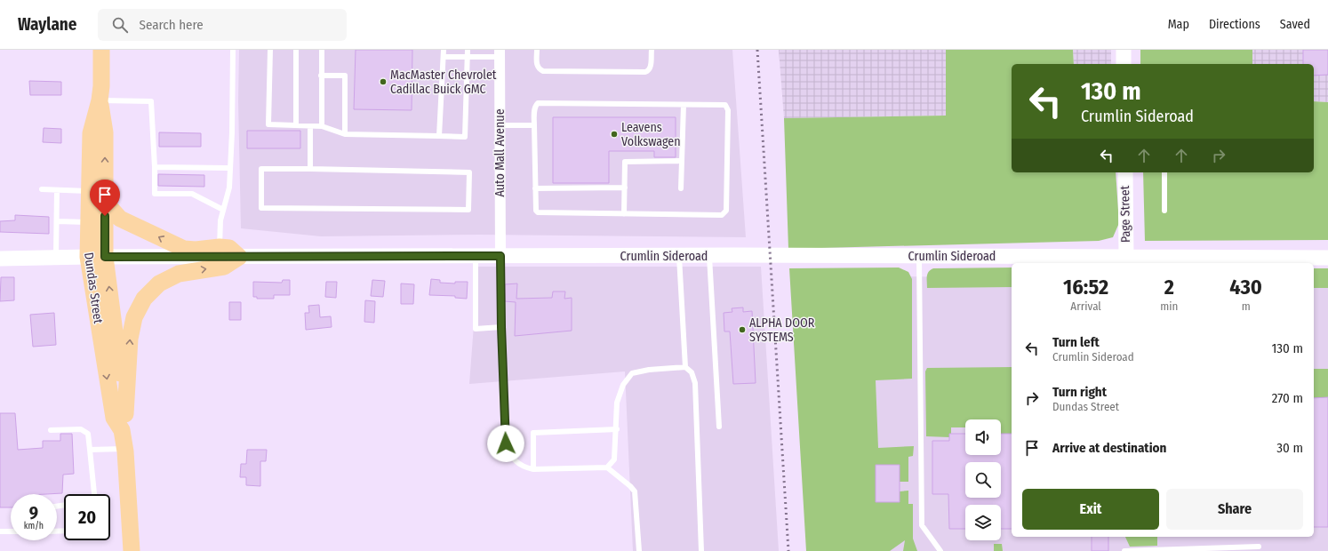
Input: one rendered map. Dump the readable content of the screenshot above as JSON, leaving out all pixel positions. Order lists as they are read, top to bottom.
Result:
{
  "streets": {
    "main road": ["Dundas Street"],
    "street": ["Auto Mall Avenue", "Page Street", "Crumlin Sideroad"]
  },
  "crossings": [
    ["Auto Mall Avenue", "Crumlin Sideroad"],
    ["Page Street", "Crumlin Sideroad"],
    ["Crumlin Sideroad", "Dundas Street"]
  ],
  "places": ["MacMaster Chevrolet Cadillac Buick GMC", "Leavens Volkswagen", "ALPHA DOOR SYSTEMS"],
  "page": {
    "header": "Waylane",
    "search": "Search here",
    "nav": ["Map", "Directions", "Saved"],
    "turn": ["130 m", "Crumlin Sideroad"],
    "eta": [
      "16:52",
      "Arrival",
      "2",
      "min",
      "430",
      "m"
    ],
    "list": [
      {
        "name": "Turn left",
        "note": "Crumlin Sideroad",
        "value": "130 m"
      },
      {
        "name": "Turn right",
        "note": "Dundas Street",
        "value": "270 m"
      },
      {
        "name": "Arrive at destination",
        "value": "30 m"
      }
    ],
    "buttons": ["Exit", "Share"],
    "speed": "9 km/h",
    "limit": "20"
  }
}
